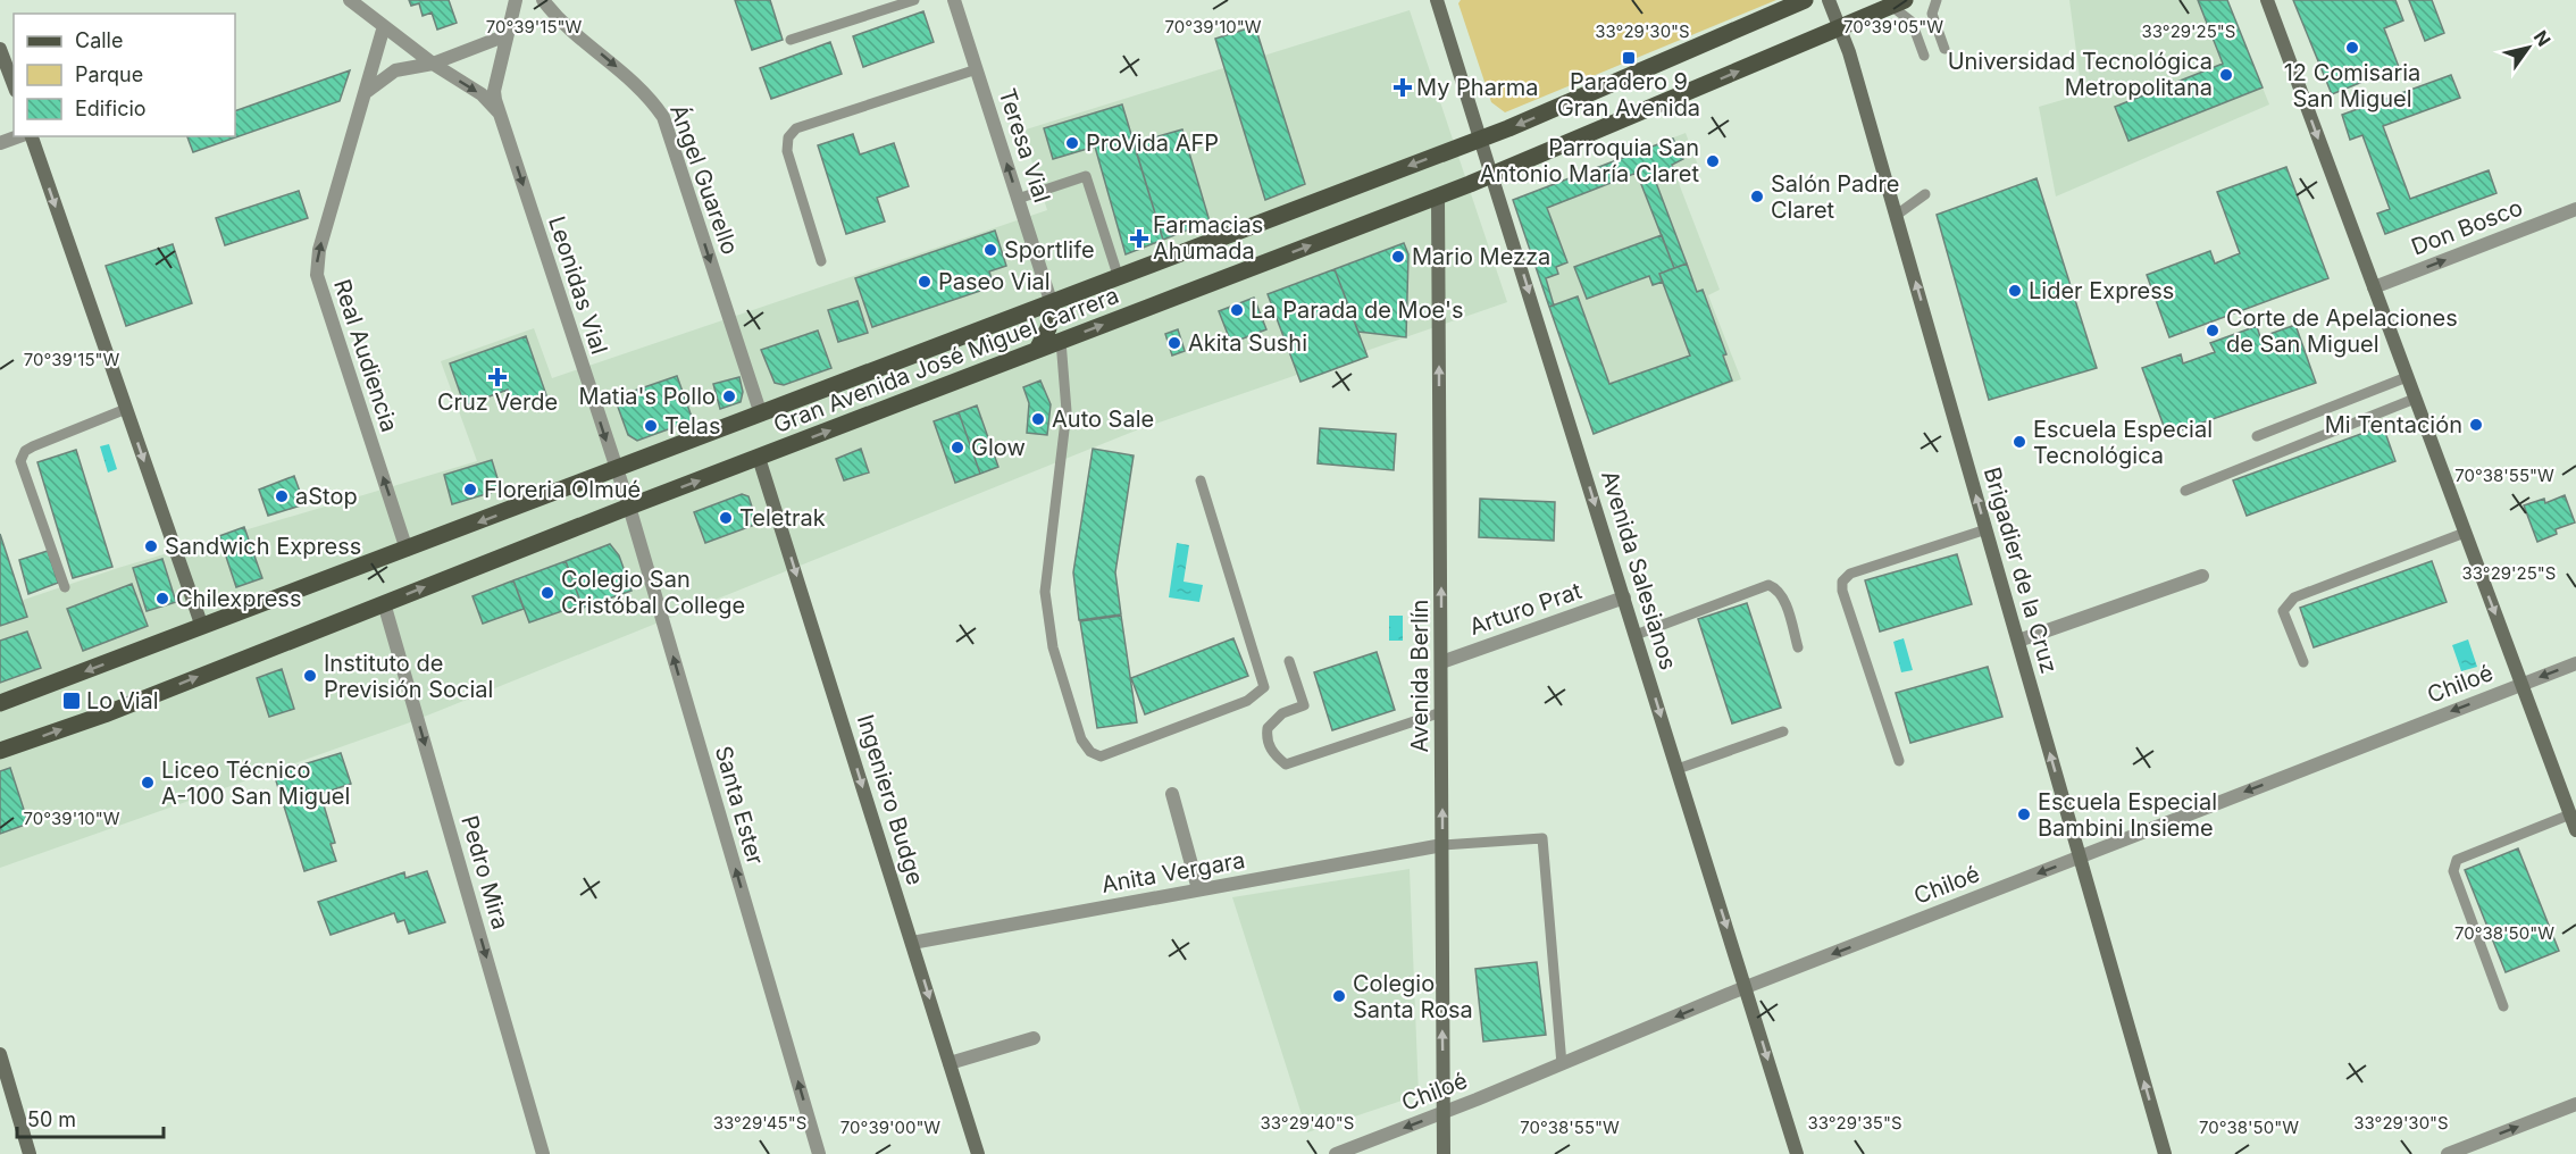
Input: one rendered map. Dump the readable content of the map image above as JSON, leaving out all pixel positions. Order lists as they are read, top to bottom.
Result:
{
  "streets": {
    "main road": ["Gran Avenida José Miguel Carrera"],
    "street": [
      "Teresa Vial",
      "Ángel Guarello",
      "Don Bosco",
      "Leonidas Vial",
      "Real Audiencia",
      "Avenida Salesianos",
      "Brigadier de la Cruz",
      "Arturo Prat",
      "Avenida Berlín",
      "Chiloé",
      "Ingeniero Budge",
      "Santa Ester",
      "Pedro Mira",
      "Anita Vergara"
    ]
  },
  "crossings": [
    ["Teresa Vial", "Gran Avenida José Miguel Carrera"],
    ["Ángel Guarello", "Gran Avenida José Miguel Carrera"],
    ["Leonidas Vial", "Real Audiencia"],
    ["Leonidas Vial", "Gran Avenida José Miguel Carrera"],
    ["Leonidas Vial", "Santa Ester"],
    ["Real Audiencia", "Gran Avenida José Miguel Carrera"],
    ["Gran Avenida José Miguel Carrera", "Avenida Salesianos"],
    ["Gran Avenida José Miguel Carrera", "Brigadier de la Cruz"],
    ["Gran Avenida José Miguel Carrera", "Avenida Berlín"],
    ["Gran Avenida José Miguel Carrera", "Ingeniero Budge"],
    ["Gran Avenida José Miguel Carrera", "Santa Ester"],
    ["Gran Avenida José Miguel Carrera", "Pedro Mira"],
    ["Avenida Salesianos", "Arturo Prat"],
    ["Avenida Salesianos", "Chiloé"],
    ["Brigadier de la Cruz", "Chiloé"],
    ["Arturo Prat", "Avenida Berlín"],
    ["Avenida Berlín", "Chiloé"],
    ["Avenida Berlín", "Anita Vergara"],
    ["Ingeniero Budge", "Anita Vergara"]
  ],
  "one_way": [
    "Teresa Vial",
    "Ángel Guarello",
    "Don Bosco",
    "Leonidas Vial",
    "Real Audiencia",
    "Avenida Salesianos",
    "Brigadier de la Cruz",
    "Avenida Berlín",
    "Chiloé",
    "Ingeniero Budge",
    "Santa Ester",
    "Pedro Mira"
  ],
  "places": {
    "other": [
      "12 Comisaria San Miguel",
      "Universidad Tecnológica Metropolitana",
      "ProVida AFP",
      "Parroquia San Antonio María Claret",
      "Salón Padre Claret",
      "Sportlife",
      "Mario Mezza",
      "Paseo Vial",
      "Lider Express",
      "La Parada de Moe's",
      "Corte de Apelaciones de San Miguel",
      "Akita Sushi",
      "Matia's Pollo",
      "Auto Sale",
      "Mi Tentación",
      "Telas",
      "Escuela Especial Tecnológica",
      "Glow",
      "Floreria Olmué",
      "aStop",
      "Teletrak",
      "Sandwich Express",
      "Colegio San Cristóbal College",
      "Chilexpress",
      "Instituto de Previsión Social",
      "Liceo Técnico A-100 San Miguel",
      "Escuela Especial Bambini Insieme",
      "Colegio Santa Rosa"
    ],
    "transit": ["Paradero 9 Gran Avenida", "Lo Vial"],
    "health": ["My Pharma", "Farmacias Ahumada", "Cruz Verde"]
  },
  "legend": ["Calle", "Parque", "Edificio"],
  "scale_bar": "50 m",
  "north": "top right",
  "coordinates": [
    "70°39'10\"W",
    "70°39'15\"W",
    "70°39'05\"W",
    "33°29'30\"S",
    "33°29'25\"S",
    "70°38'55\"W",
    "70°38'50\"W",
    "33°29'45\"S",
    "33°29'40\"S",
    "33°29'35\"S",
    "70°39'00\"W"
  ]
}
